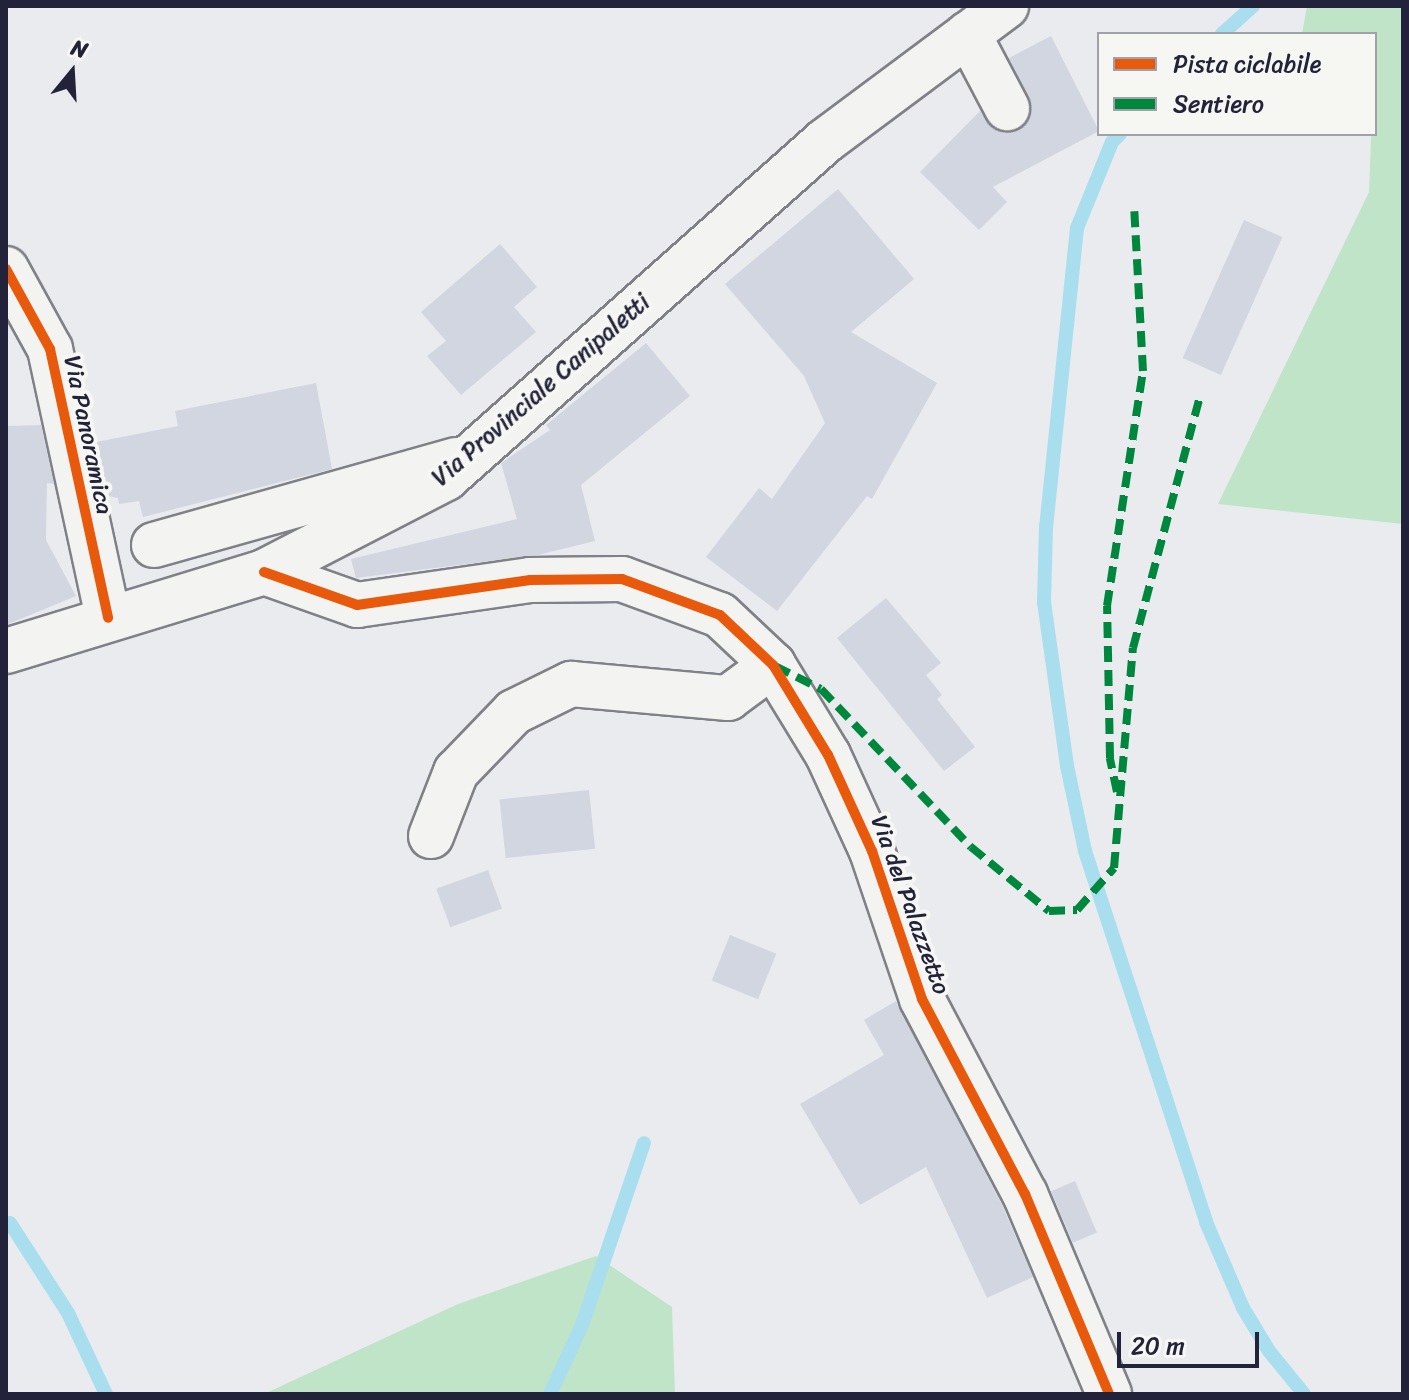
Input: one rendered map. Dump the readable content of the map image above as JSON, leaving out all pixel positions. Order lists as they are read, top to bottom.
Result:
{
  "streets": {
    "street": ["Via Provinciale Canipaletti", "Via Panoramica", "Via del Palazzetto"]
  },
  "crossings": [
    ["Via Provinciale Canipaletti", "Via Panoramica"],
    ["Via Provinciale Canipaletti", "Via del Palazzetto"]
  ],
  "legend": ["Pista ciclabile", "Sentiero"],
  "scale_bar": "20 m",
  "north": "top"
}
